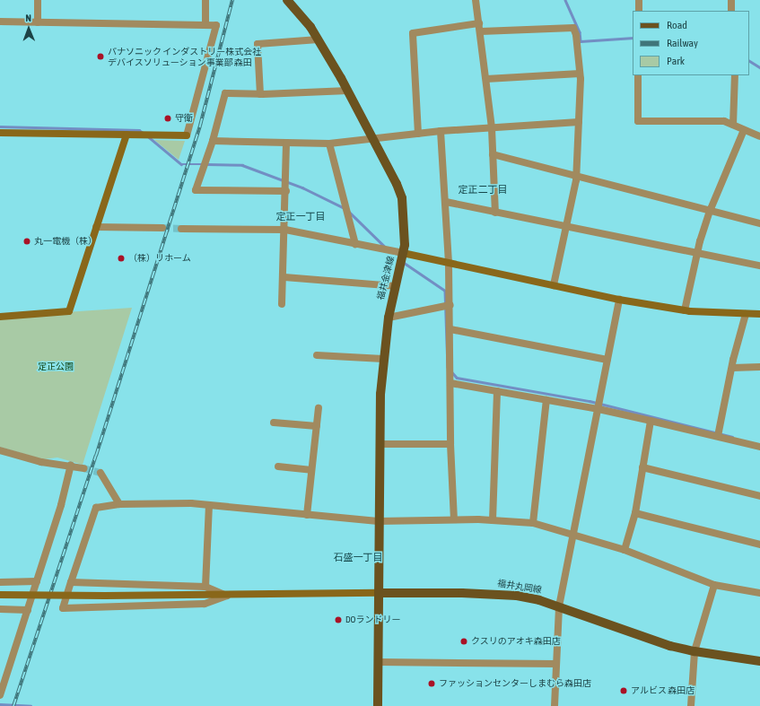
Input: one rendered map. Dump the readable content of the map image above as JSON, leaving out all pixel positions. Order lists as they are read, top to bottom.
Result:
{
  "streets": {
    "main road": ["福井金津線", "福井丸岡線"]
  },
  "crossings": [
    ["福井金津線", "福井丸岡線"]
  ],
  "districts": ["定正二丁目", "定正一丁目", "石盛一丁目"],
  "parks": ["定正公園"],
  "places": [
    "パナソニック インダストリー株式会社 デバイスソリューション事業部 森田",
    "守衛",
    "丸一電機（株）",
    "（株）リホーム",
    "DOランドリー",
    "クスリのアオキ森田店",
    "ファッションセンターしまむら森田店",
    "アルビス 森田店"
  ],
  "legend": ["Road", "Railway", "Park"],
  "north": "top"
}
